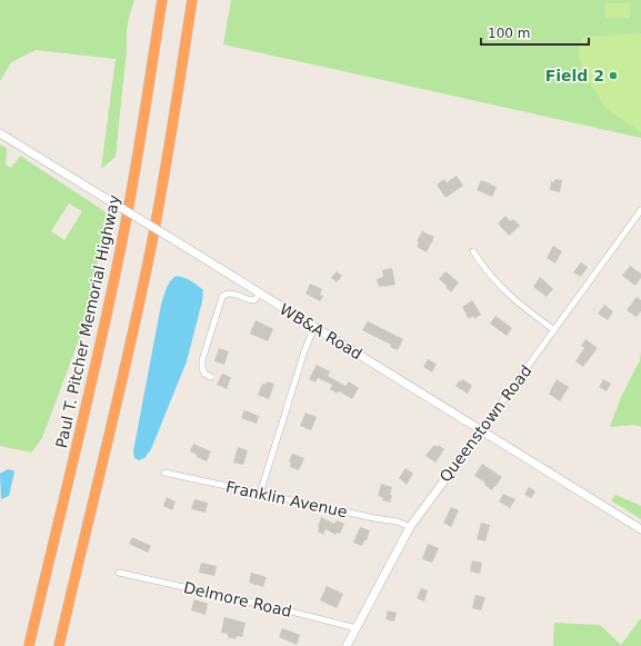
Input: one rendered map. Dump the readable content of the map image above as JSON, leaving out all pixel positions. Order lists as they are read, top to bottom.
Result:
{
  "streets": {
    "highway": ["Paul T. Pitcher Memorial Highway"],
    "street": [
      "WB&A Road",
      "Queenstown Road",
      "Franklin Avenue",
      "Delmore Road"
    ]
  },
  "crossings": [
    ["WB&A Road", "Queenstown Road"],
    ["Queenstown Road", "Franklin Avenue"],
    ["Queenstown Road", "Delmore Road"]
  ],
  "places": ["Field 2"],
  "scale_bar": "100 m"
}
